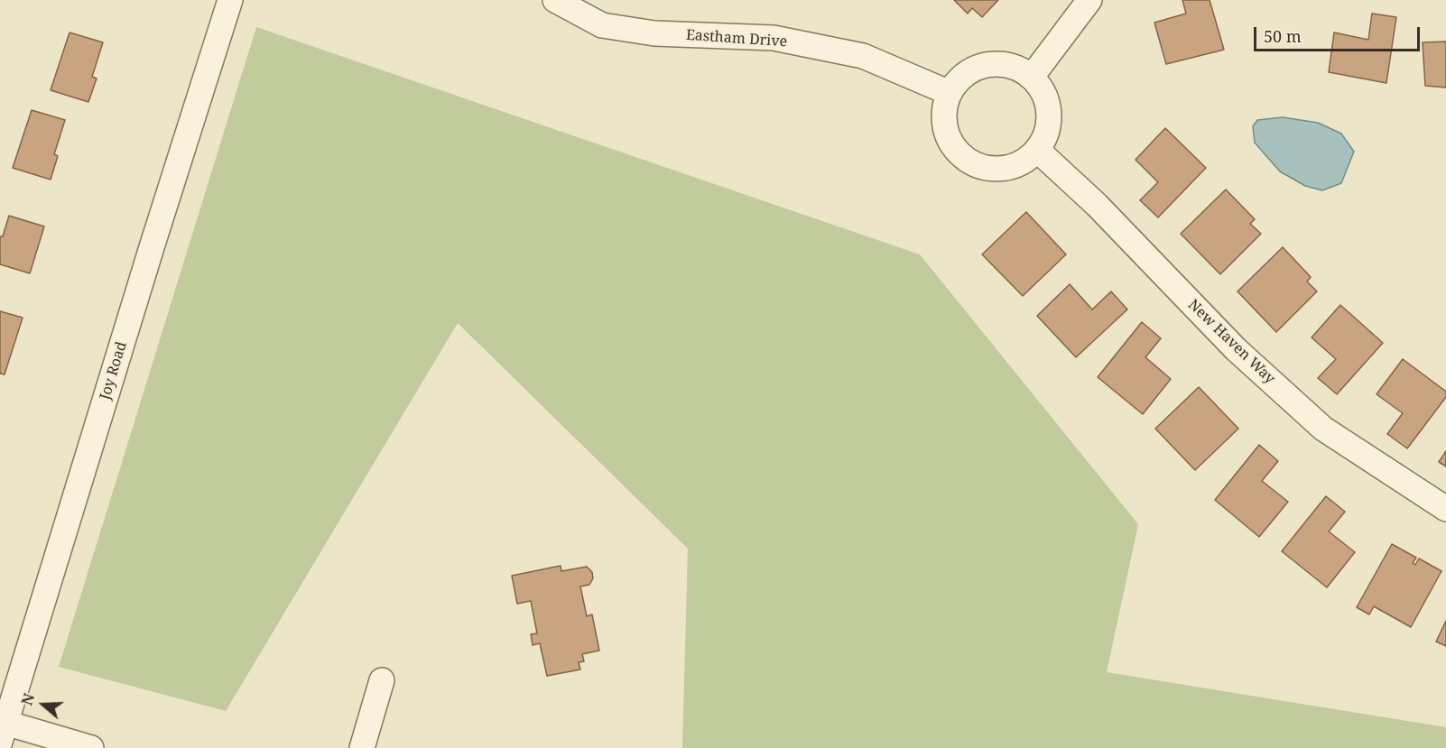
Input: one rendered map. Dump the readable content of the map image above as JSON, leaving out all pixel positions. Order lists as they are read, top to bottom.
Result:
{
  "streets": {
    "street": ["Eastham Drive", "New Haven Way", "Joy Road"]
  },
  "crossings": [
    ["Eastham Drive", "New Haven Way"]
  ],
  "scale_bar": "50 m",
  "north": "left"
}
